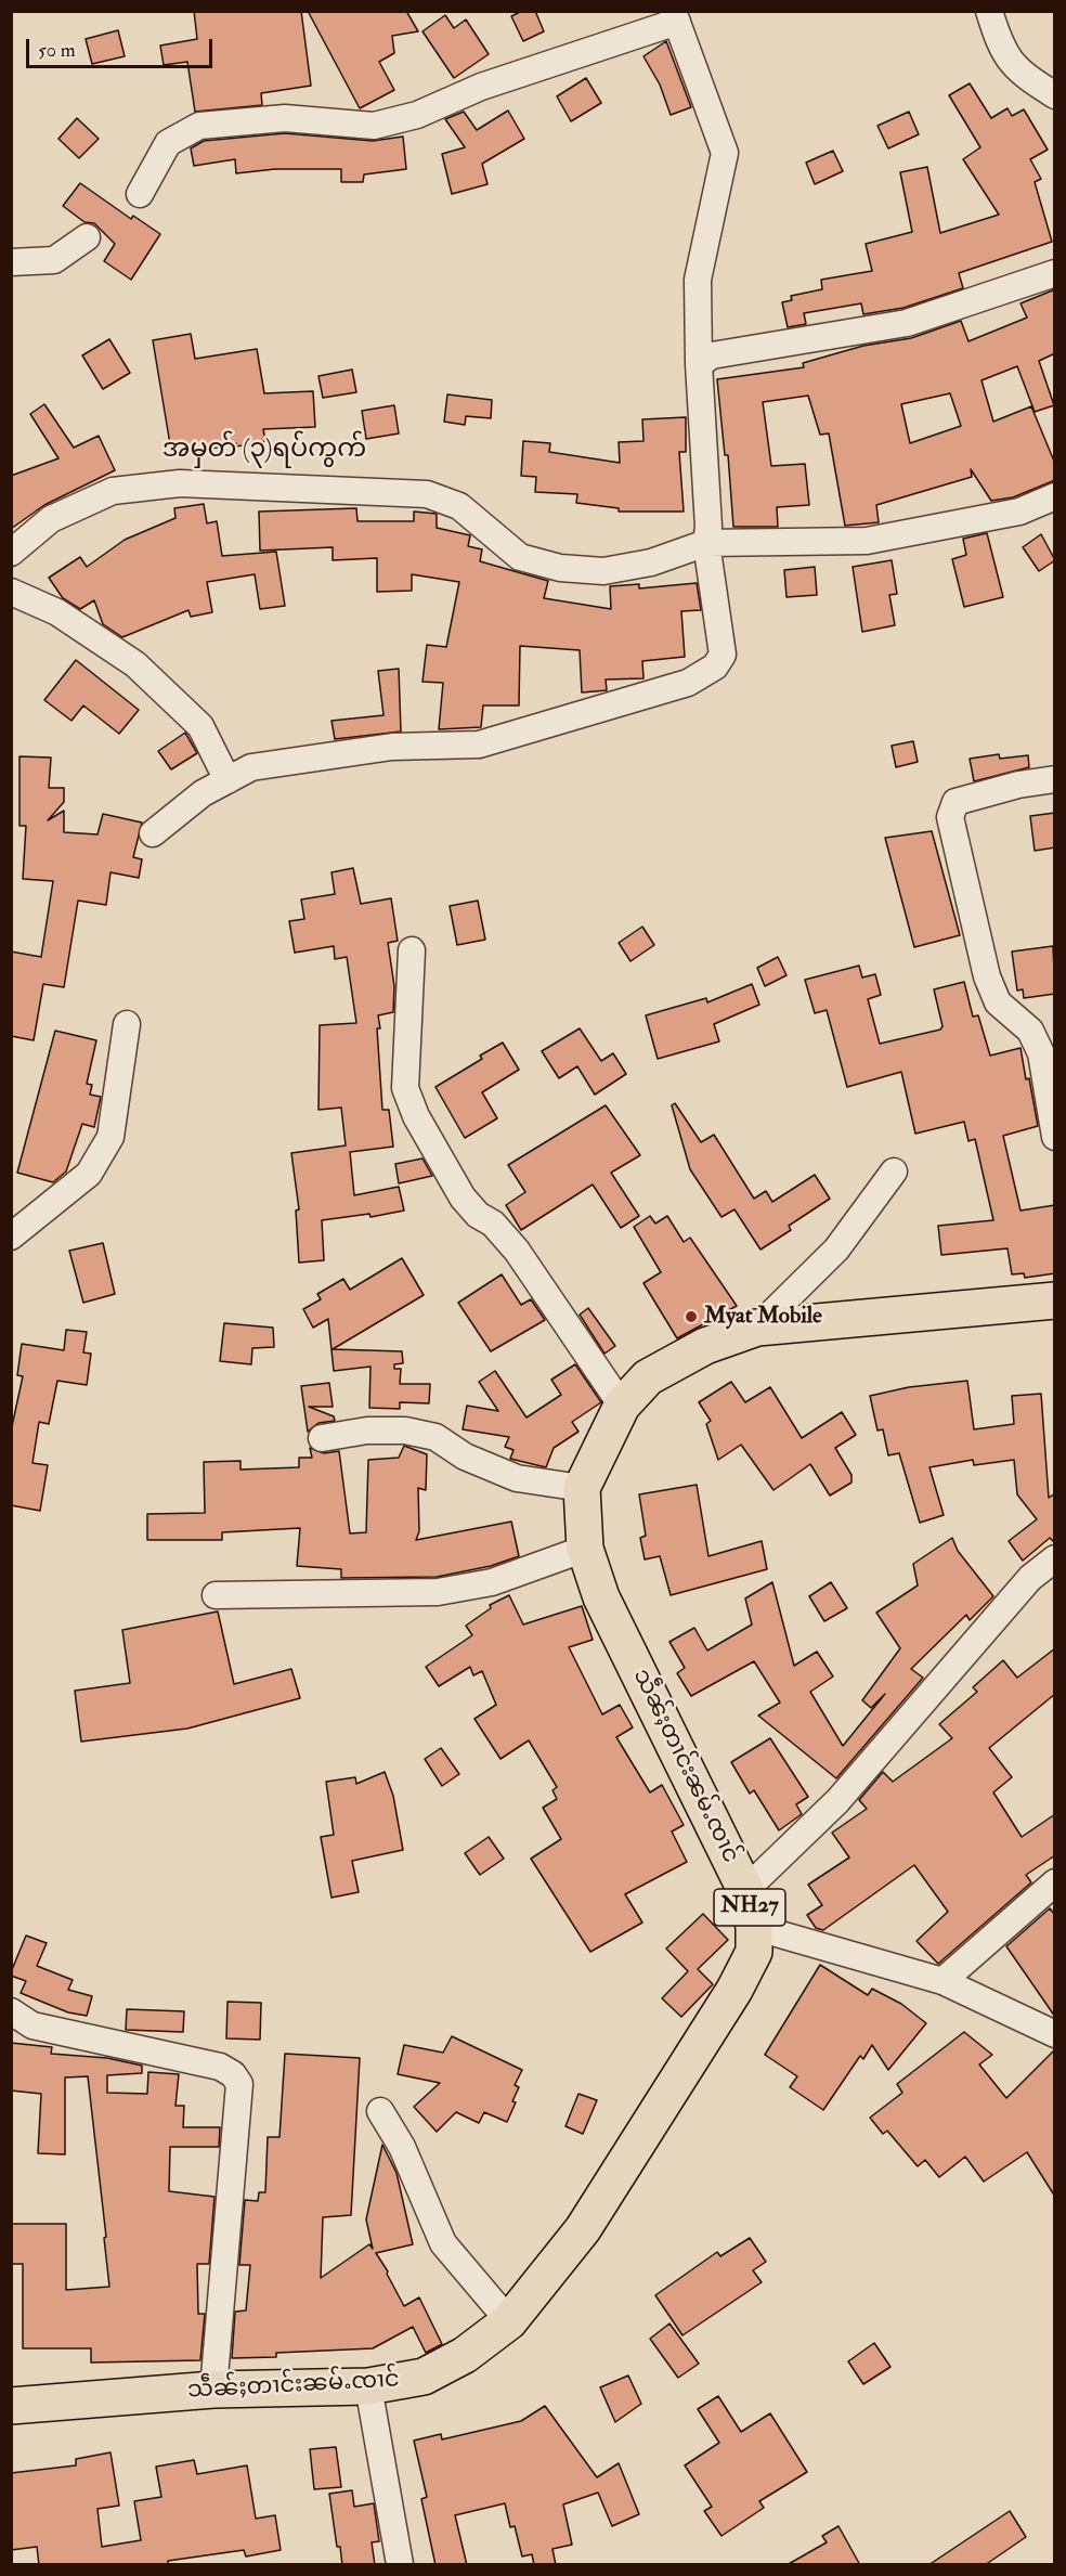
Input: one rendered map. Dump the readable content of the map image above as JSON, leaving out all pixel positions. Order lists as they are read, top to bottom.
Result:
{
  "streets": {
    "highway": ["သဵၼ်ႈတၢင်းၼမ်ႉၸၢင်", "NH27"]
  },
  "districts": ["အမှတ် (၃)ရပ်ကွက်"],
  "places": ["Myat Mobile"],
  "scale_bar": "50 m"
}
